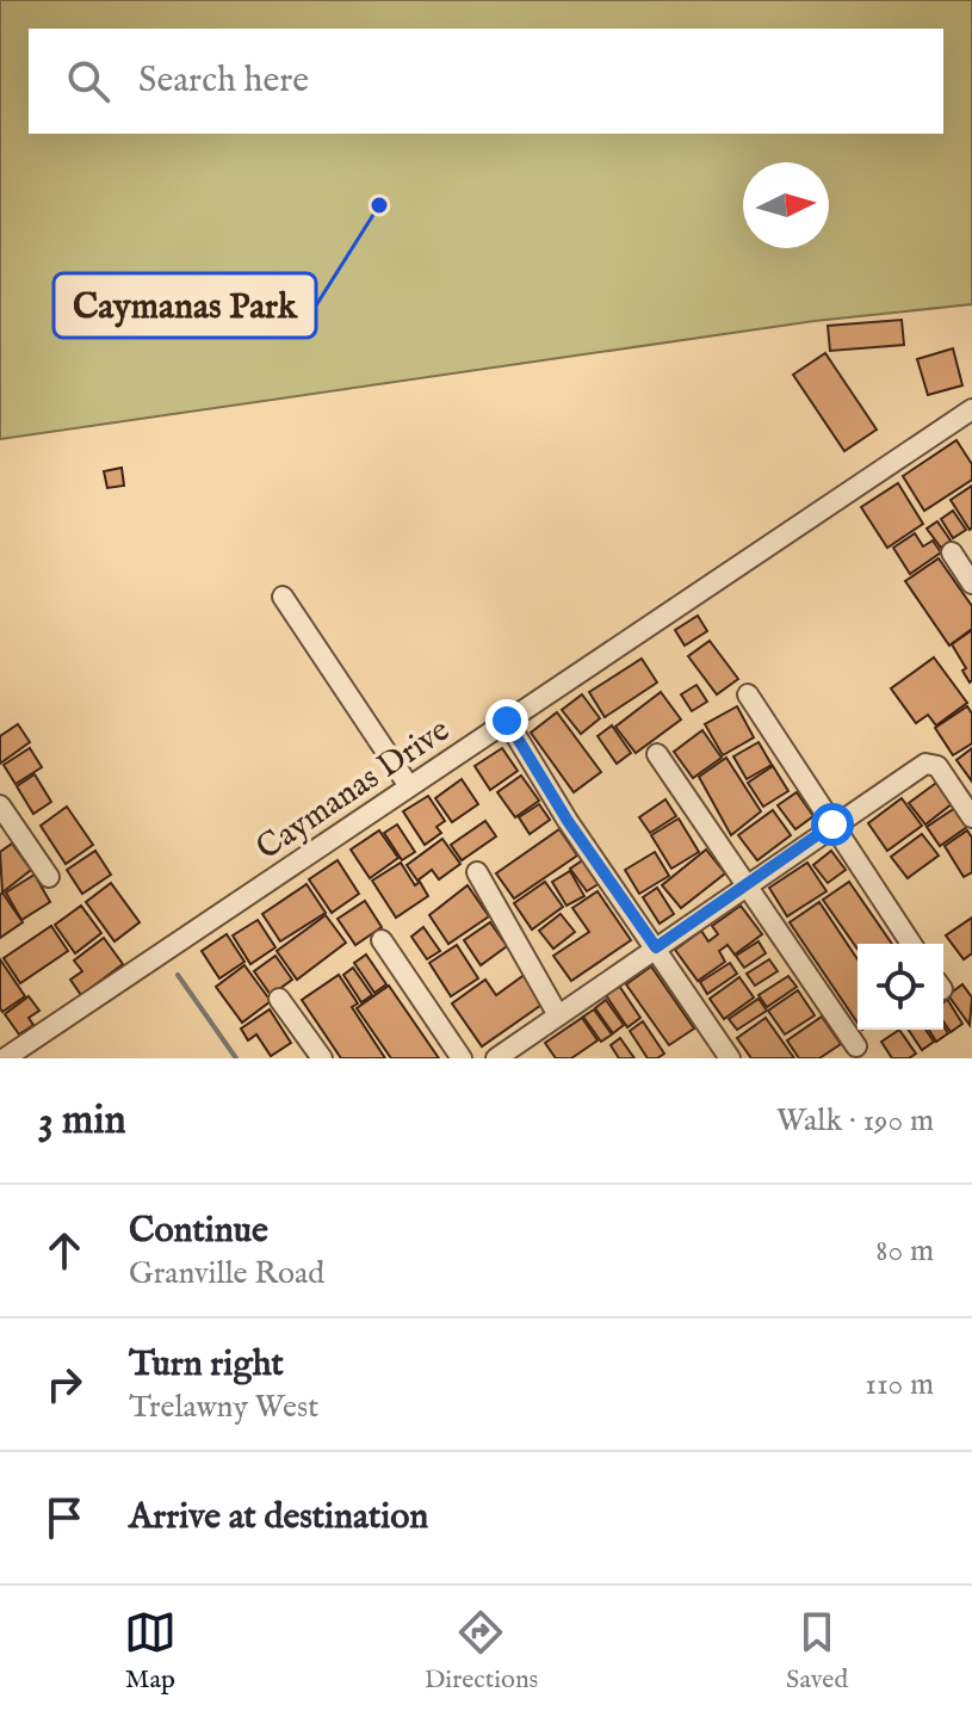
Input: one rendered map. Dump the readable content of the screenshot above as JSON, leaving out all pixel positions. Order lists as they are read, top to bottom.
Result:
{
  "streets": {
    "street": ["Caymanas Drive"]
  },
  "places": ["Caymanas Park"],
  "north": "right",
  "page": {
    "search": "Search here",
    "heading": ["3 min", "Walk · 190 m"],
    "list": [
      ["Continue", "Granville Road", "80 m"],
      ["Turn right", "Trelawny West", "110 m"],
      "Arrive at destination"
    ],
    "nav": ["Map", "Directions", "Saved"]
  }
}
